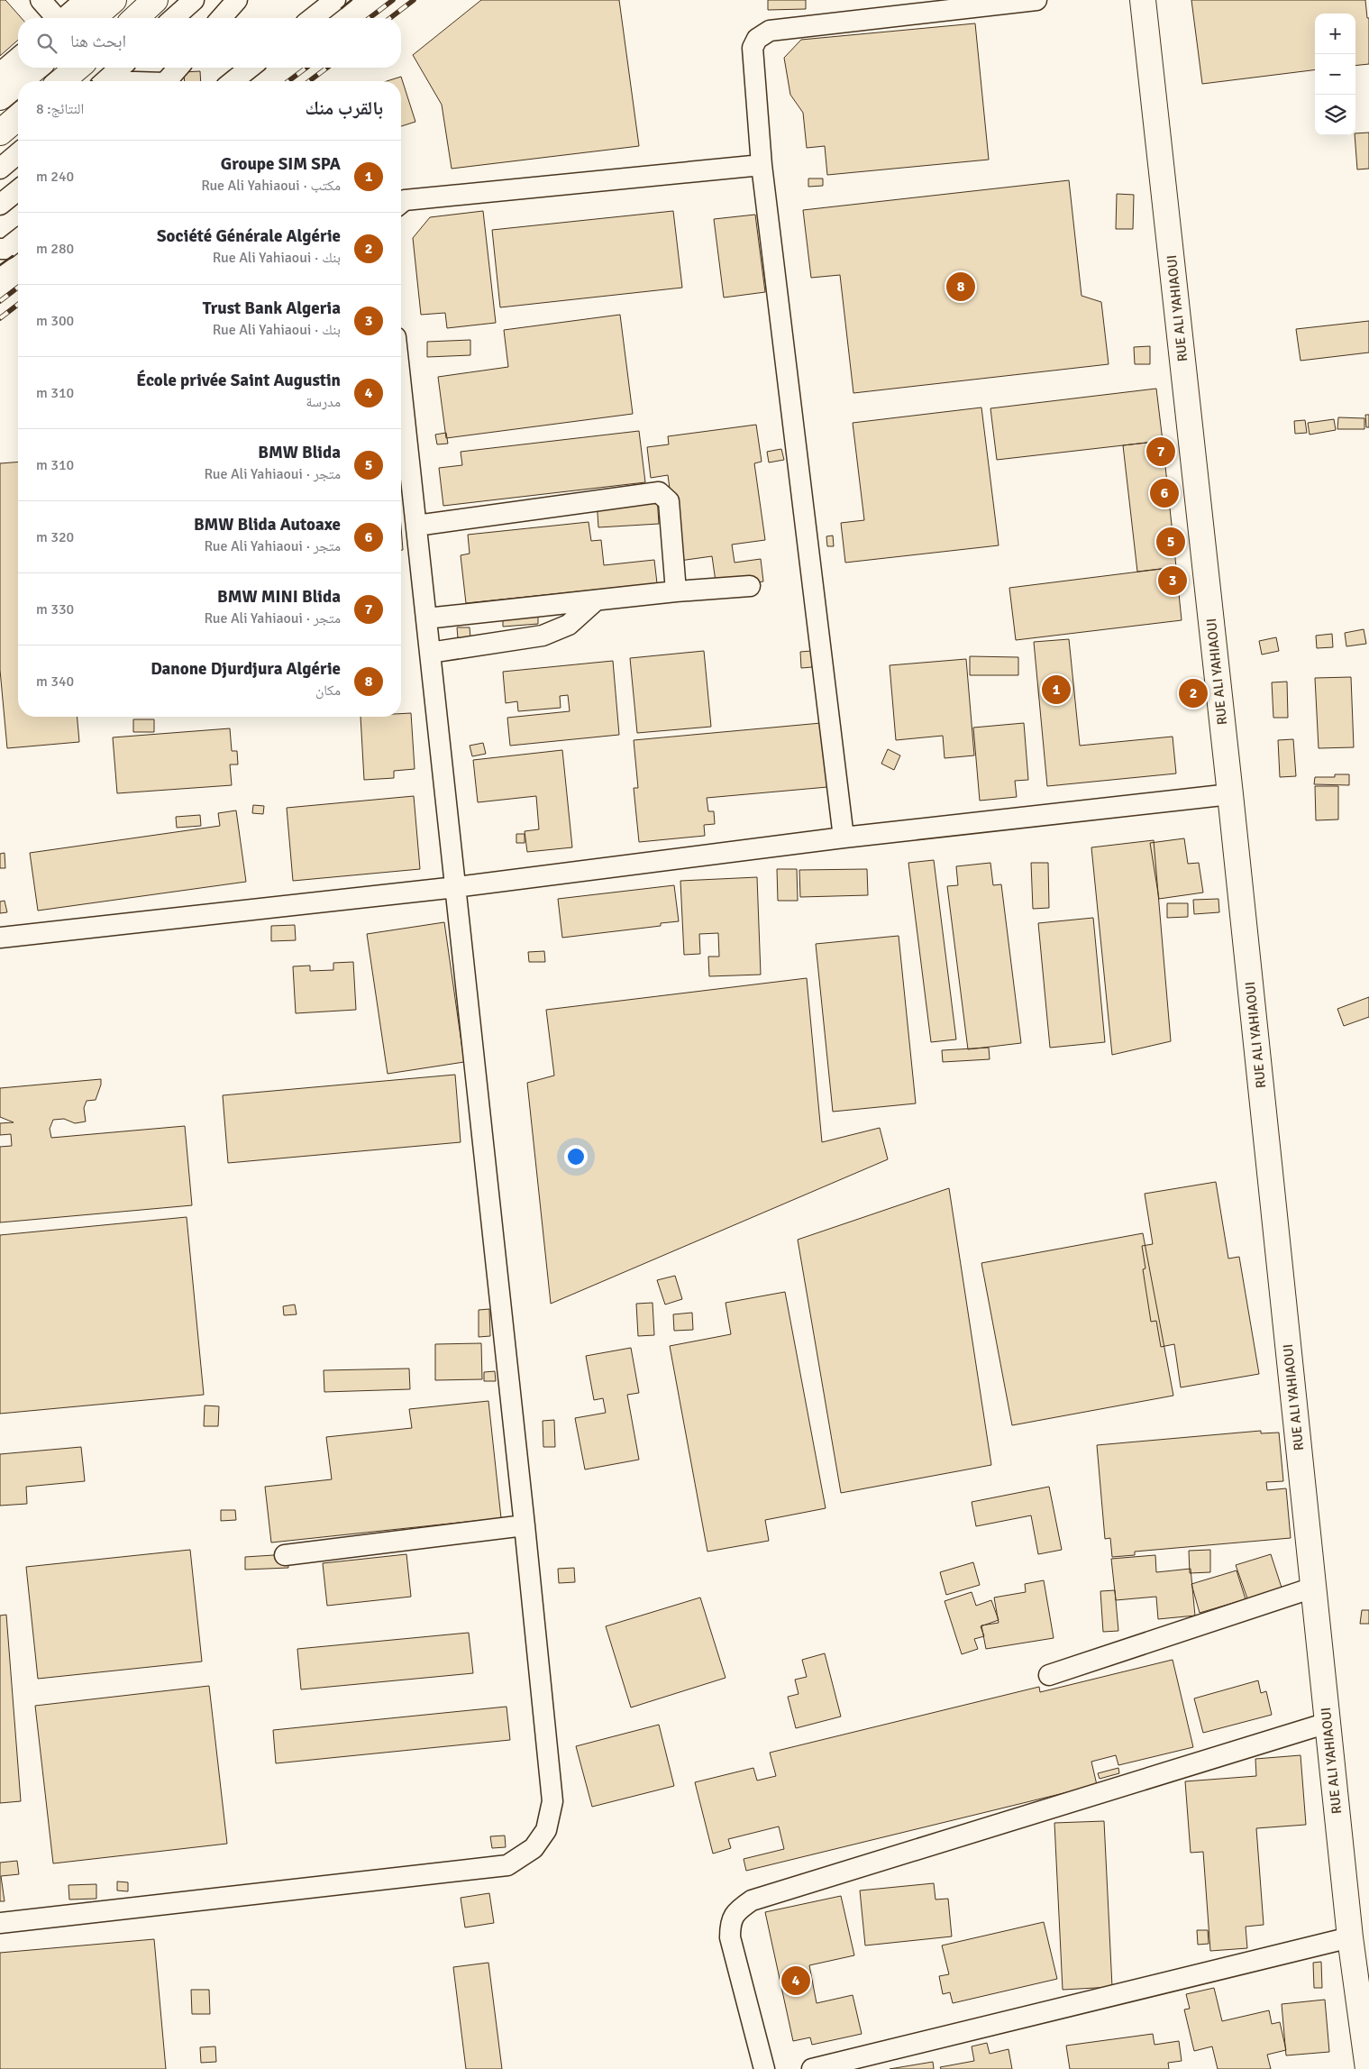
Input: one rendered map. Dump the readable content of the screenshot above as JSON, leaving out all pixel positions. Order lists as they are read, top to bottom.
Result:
{
  "streets": {
    "main road": ["RUE ALI YAHIAOUI"]
  },
  "page": {
    "map_buttons": ["+", "−"],
    "search": "ابحث هنا",
    "heading": ["بالقرب منك", "النتائج: 8"],
    "list": [
      {
        "mark": "1",
        "name": "Groupe SIM SPA",
        "note": "مكتب · Rue Ali Yahiaoui",
        "value": "240 m"
      },
      {
        "mark": "2",
        "name": "Société Générale Algérie",
        "note": "بنك · Rue Ali Yahiaoui",
        "value": "280 m"
      },
      {
        "mark": "3",
        "name": "Trust Bank Algeria",
        "note": "بنك · Rue Ali Yahiaoui",
        "value": "300 m"
      },
      {
        "mark": "4",
        "name": "École privée Saint Augustin",
        "note": "مدرسة",
        "value": "310 m"
      },
      {
        "mark": "5",
        "name": "BMW Blida",
        "note": "متجر · Rue Ali Yahiaoui",
        "value": "310 m"
      },
      {
        "mark": "6",
        "name": "BMW Blida Autoaxe",
        "note": "متجر · Rue Ali Yahiaoui",
        "value": "320 m"
      },
      {
        "mark": "7",
        "name": "BMW MINI Blida",
        "note": "متجر · Rue Ali Yahiaoui",
        "value": "330 m"
      },
      {
        "mark": "8",
        "name": "Danone Djurdjura Algérie",
        "note": "مكان",
        "value": "340 m"
      }
    ],
    "pins": [
      "8",
      "7",
      "6",
      "5",
      "3",
      "1",
      "2",
      "4"
    ]
  }
}
